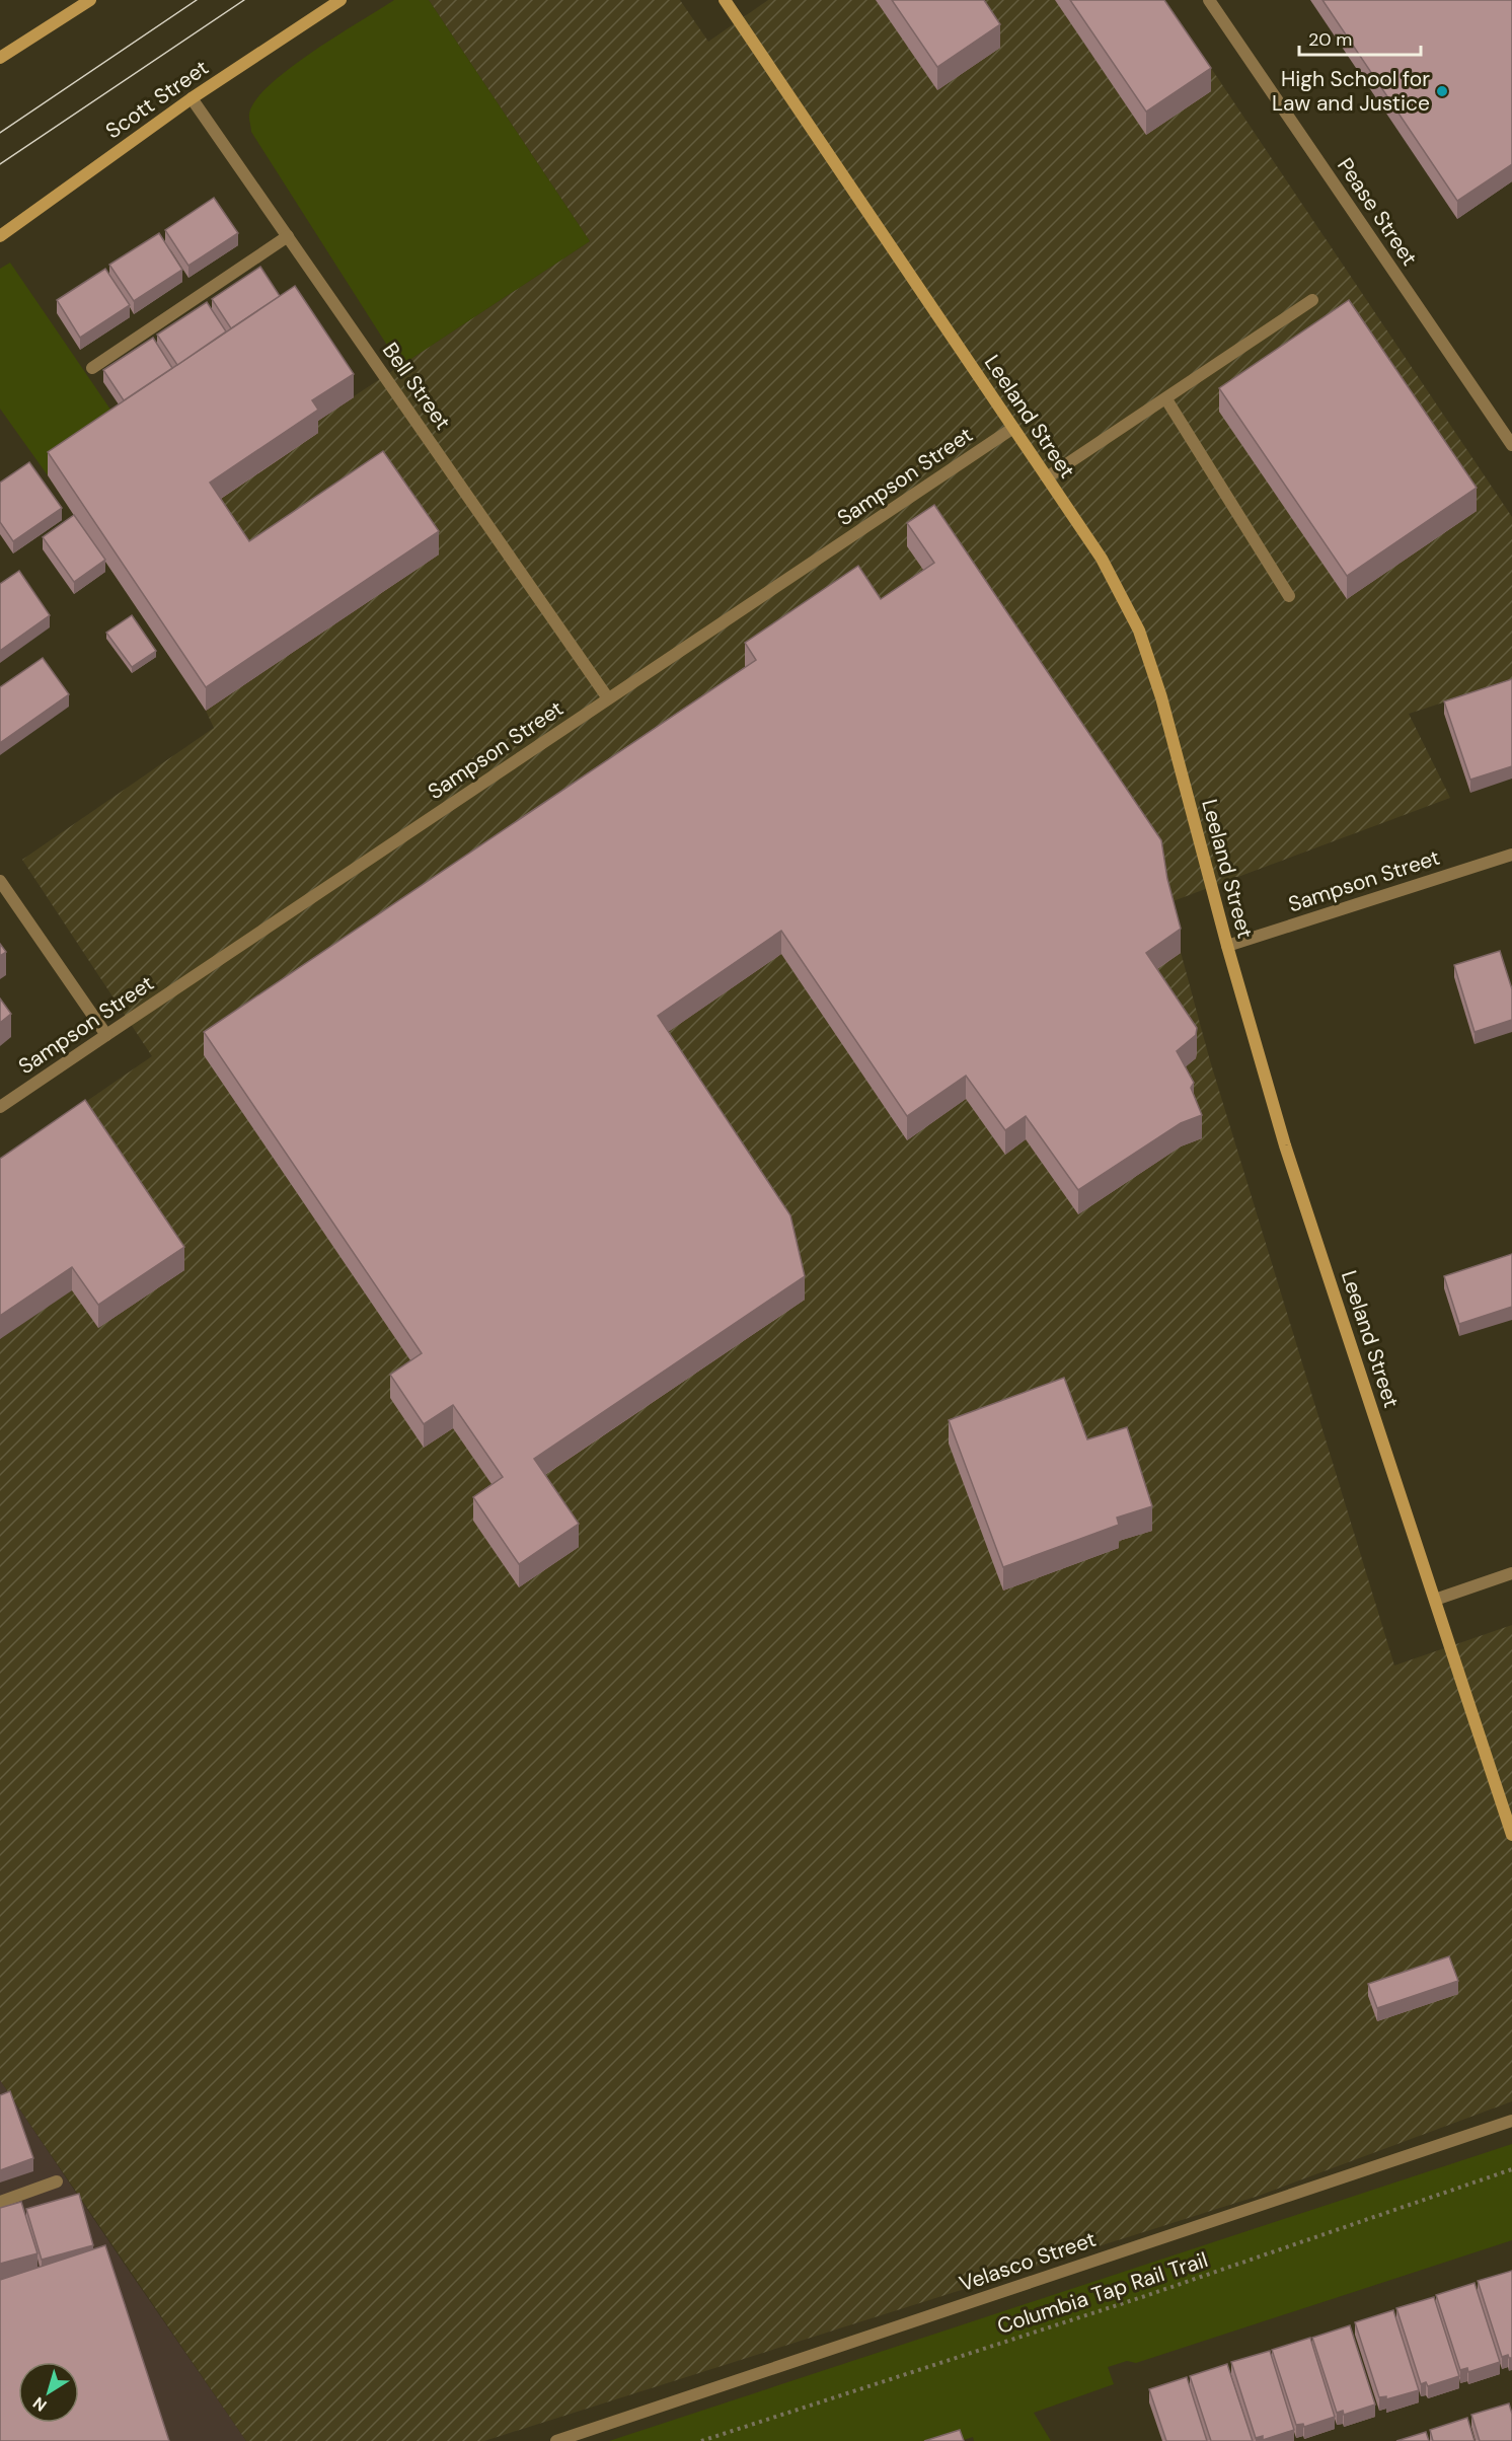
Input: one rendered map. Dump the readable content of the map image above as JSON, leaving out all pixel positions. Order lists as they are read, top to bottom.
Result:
{
  "streets": {
    "main road": ["Scott Street", "Leeland Street"],
    "street": [
      "Pease Street",
      "Bell Street",
      "Sampson Street",
      "Velasco Street"
    ],
    "path": ["Columbia Tap Rail Trail"]
  },
  "crossings": [
    ["Scott Street", "Bell Street"],
    ["Bell Street", "Sampson Street"],
    ["Leeland Street", "Sampson Street"]
  ],
  "places": ["High School for Law and Justice"],
  "scale_bar": "20 m",
  "north": "bottom left"
}
